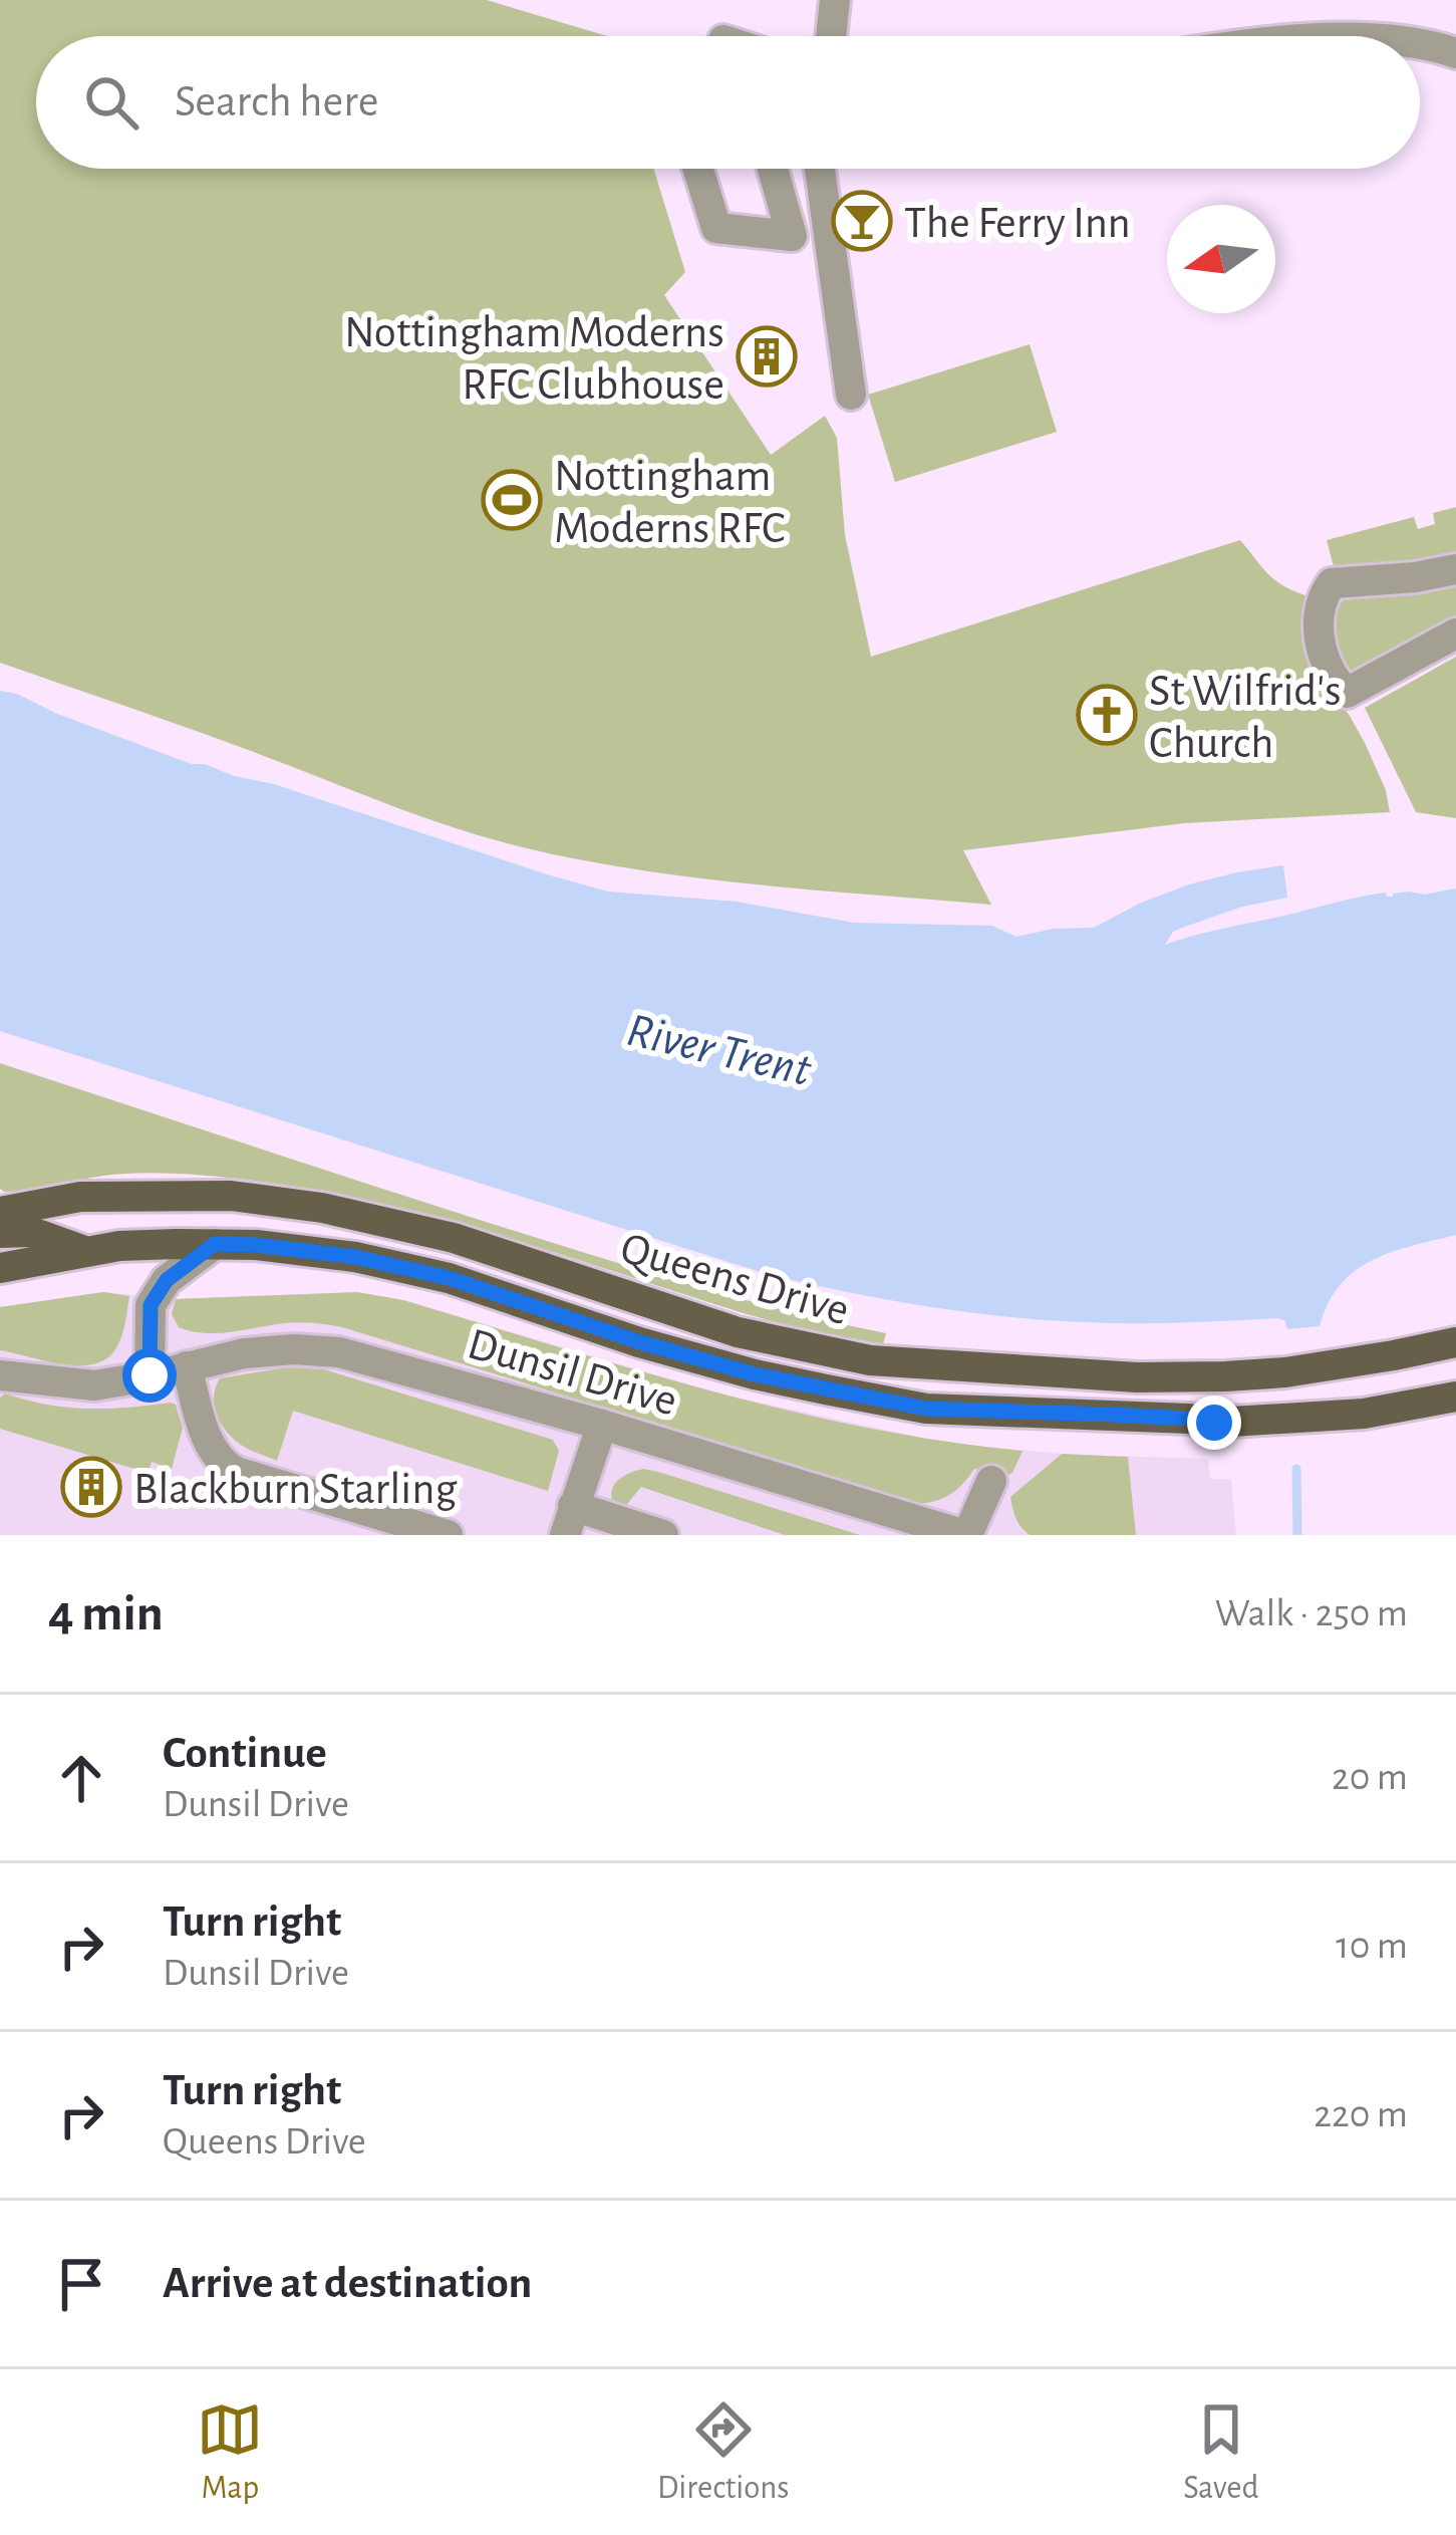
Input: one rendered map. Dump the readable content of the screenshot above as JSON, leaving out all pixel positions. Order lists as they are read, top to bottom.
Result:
{
  "streets": {
    "main road": ["Queens Drive"],
    "street": ["Dunsil Drive"]
  },
  "water": ["River Trent"],
  "places": {
    "bar": ["The Ferry Inn"],
    "building": ["Nottingham Moderns RFC Clubhouse", "Blackburn Starling"],
    "sports": ["Nottingham Moderns RFC"],
    "church": ["St Wilfrid's Church"]
  },
  "north": "left",
  "page": {
    "search": "Search here",
    "heading": ["4 min", "Walk · 250 m"],
    "list": [
      ["Continue", "Dunsil Drive", "20 m"],
      ["Turn right", "Dunsil Drive", "10 m"],
      ["Turn right", "Queens Drive", "220 m"],
      "Arrive at destination"
    ],
    "nav": ["Map", "Directions", "Saved"]
  }
}
